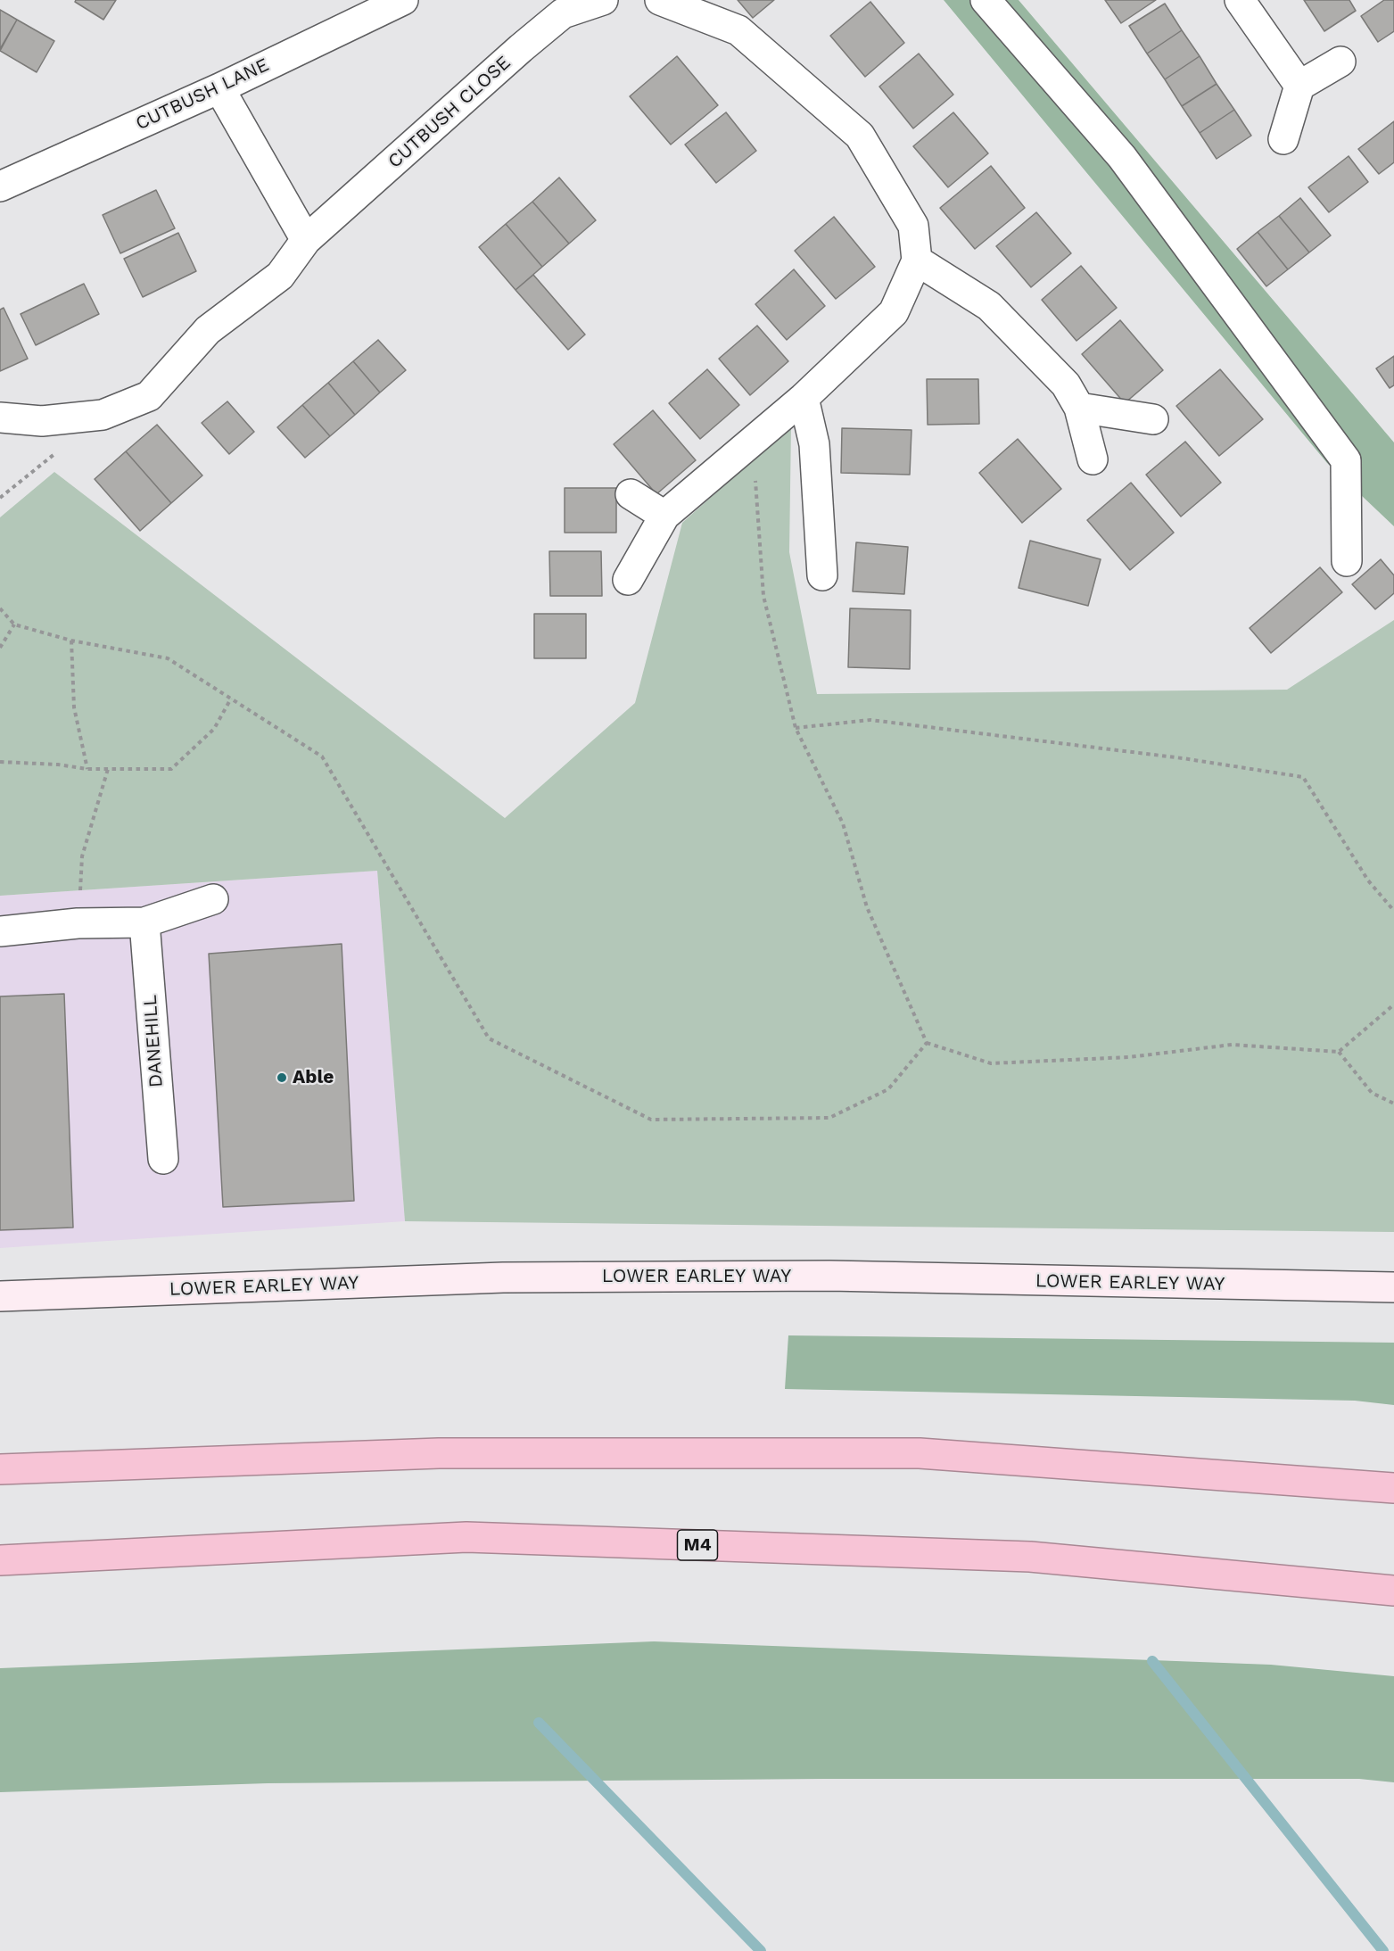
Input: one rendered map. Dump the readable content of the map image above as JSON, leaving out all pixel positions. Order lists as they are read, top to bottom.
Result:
{
  "streets": {
    "highway": ["M4"],
    "main road": ["LOWER EARLEY WAY"],
    "street": ["CUTBUSH LANE", "CUTBUSH CLOSE", "DANEHILL"]
  },
  "places": ["Able"]
}
